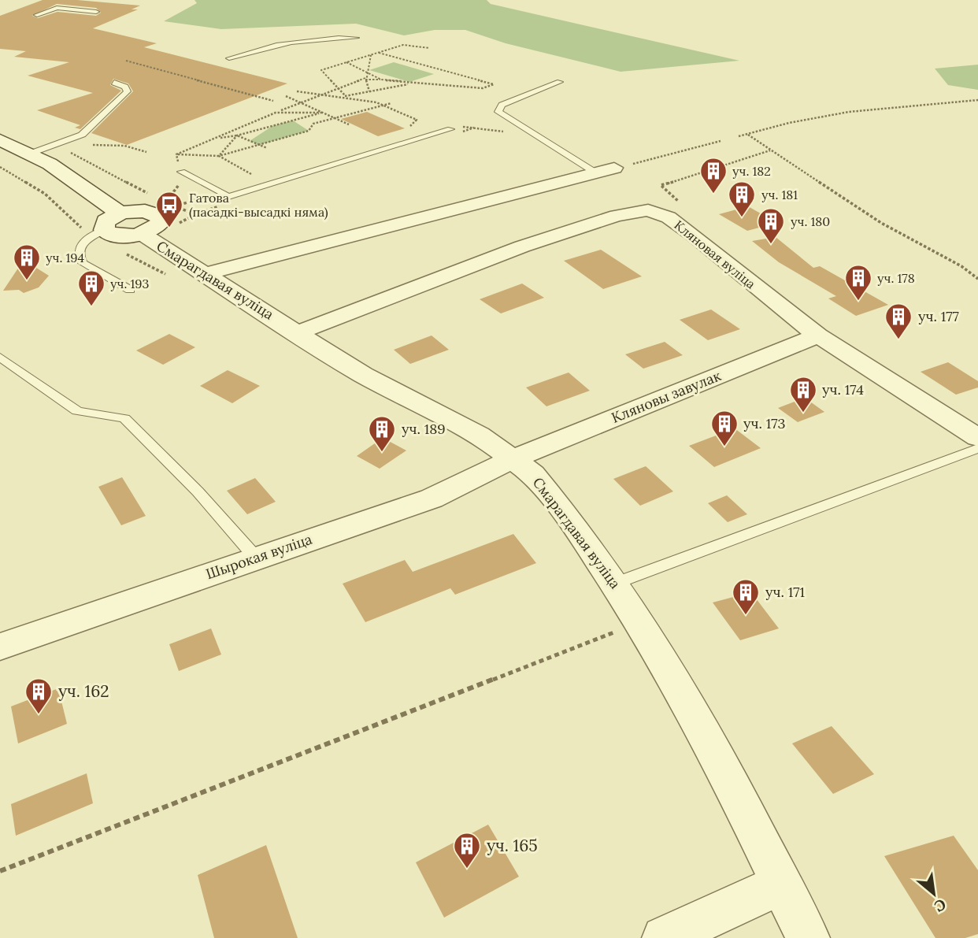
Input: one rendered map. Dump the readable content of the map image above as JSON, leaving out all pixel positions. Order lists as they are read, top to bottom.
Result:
{
  "streets": {
    "street": [
      "Кляновая вуліца",
      "Смарагдавая вуліца",
      "Кляновы завулак",
      "Шырокая вуліца"
    ]
  },
  "crossings": [
    ["Кляновая вуліца", "Смарагдавая вуліца"],
    ["Кляновая вуліца", "Кляновы завулак"],
    ["Смарагдавая вуліца", "Кляновы завулак"],
    ["Смарагдавая вуліца", "Шырокая вуліца"],
    ["Кляновы завулак", "Шырокая вуліца"]
  ],
  "places": {
    "building": [
      "уч. 182",
      "уч. 181",
      "уч. 180",
      "уч. 194",
      "уч. 178",
      "уч. 193",
      "уч. 177",
      "уч. 174",
      "уч. 173",
      "уч. 189",
      "уч. 171",
      "уч. 162",
      "уч. 165"
    ],
    "bus stop": ["Гатова (пасадкі-высадкі няма)"]
  },
  "north": "bottom right"
}
